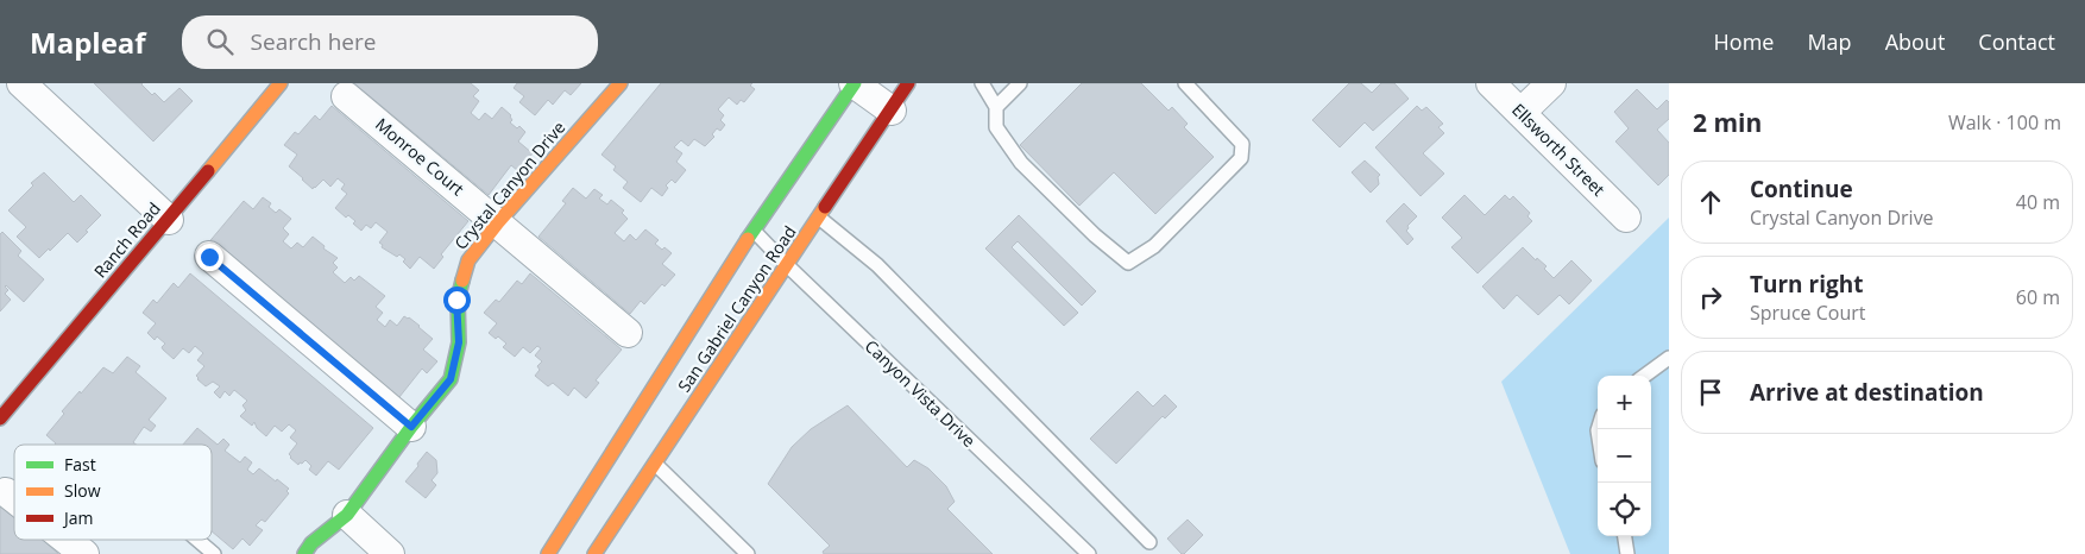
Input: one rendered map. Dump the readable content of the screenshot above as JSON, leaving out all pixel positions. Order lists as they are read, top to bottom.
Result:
{
  "streets": {
    "main road": ["Crystal Canyon Drive", "Ranch Road", "San Gabriel Canyon Road"],
    "street": ["Ellsworth Street", "Monroe Court"],
    "lane": ["Canyon Vista Drive"]
  },
  "crossings": [
    ["Monroe Court", "Crystal Canyon Drive"],
    ["San Gabriel Canyon Road", "Canyon Vista Drive"]
  ],
  "legend": ["Fast", "Slow", "Jam"],
  "page": {
    "header": "Mapleaf",
    "search": "Search here",
    "nav": [
      "Home",
      "Map",
      "About",
      "Contact"
    ],
    "heading": ["2 min", "Walk · 100 m"],
    "list": [
      ["Continue", "Crystal Canyon Drive", "40 m"],
      ["Turn right", "Spruce Court", "60 m"],
      "Arrive at destination"
    ],
    "map_buttons": ["+", "−"]
  }
}
